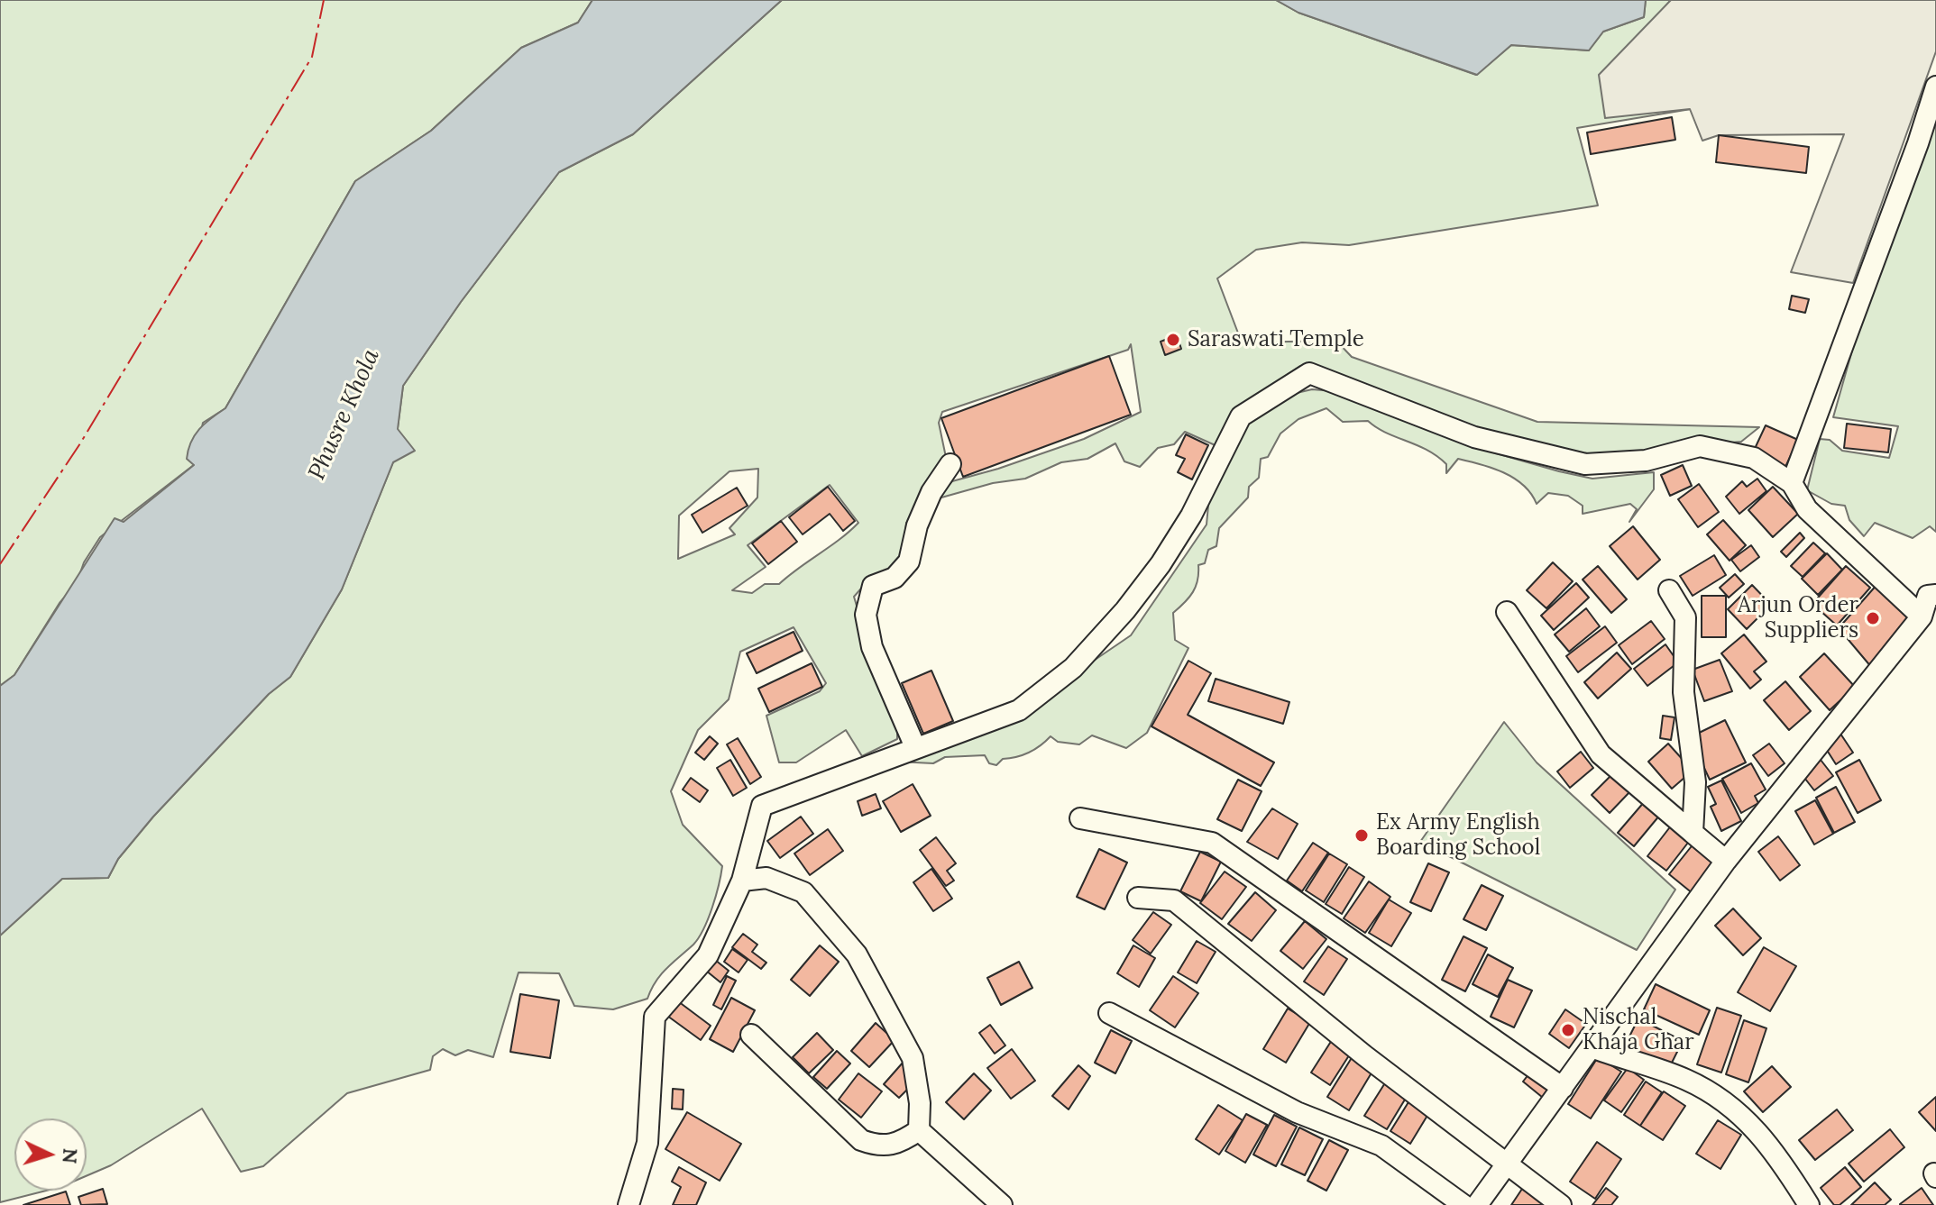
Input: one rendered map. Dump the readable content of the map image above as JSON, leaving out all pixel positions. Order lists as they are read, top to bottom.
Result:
{
  "water": ["Phusre Khola"],
  "places": [
    "Saraswati Temple",
    "Arjun Order Suppliers",
    "Ex Army English Boarding School",
    "Nischal Khaja Ghar"
  ],
  "north": "right"
}
